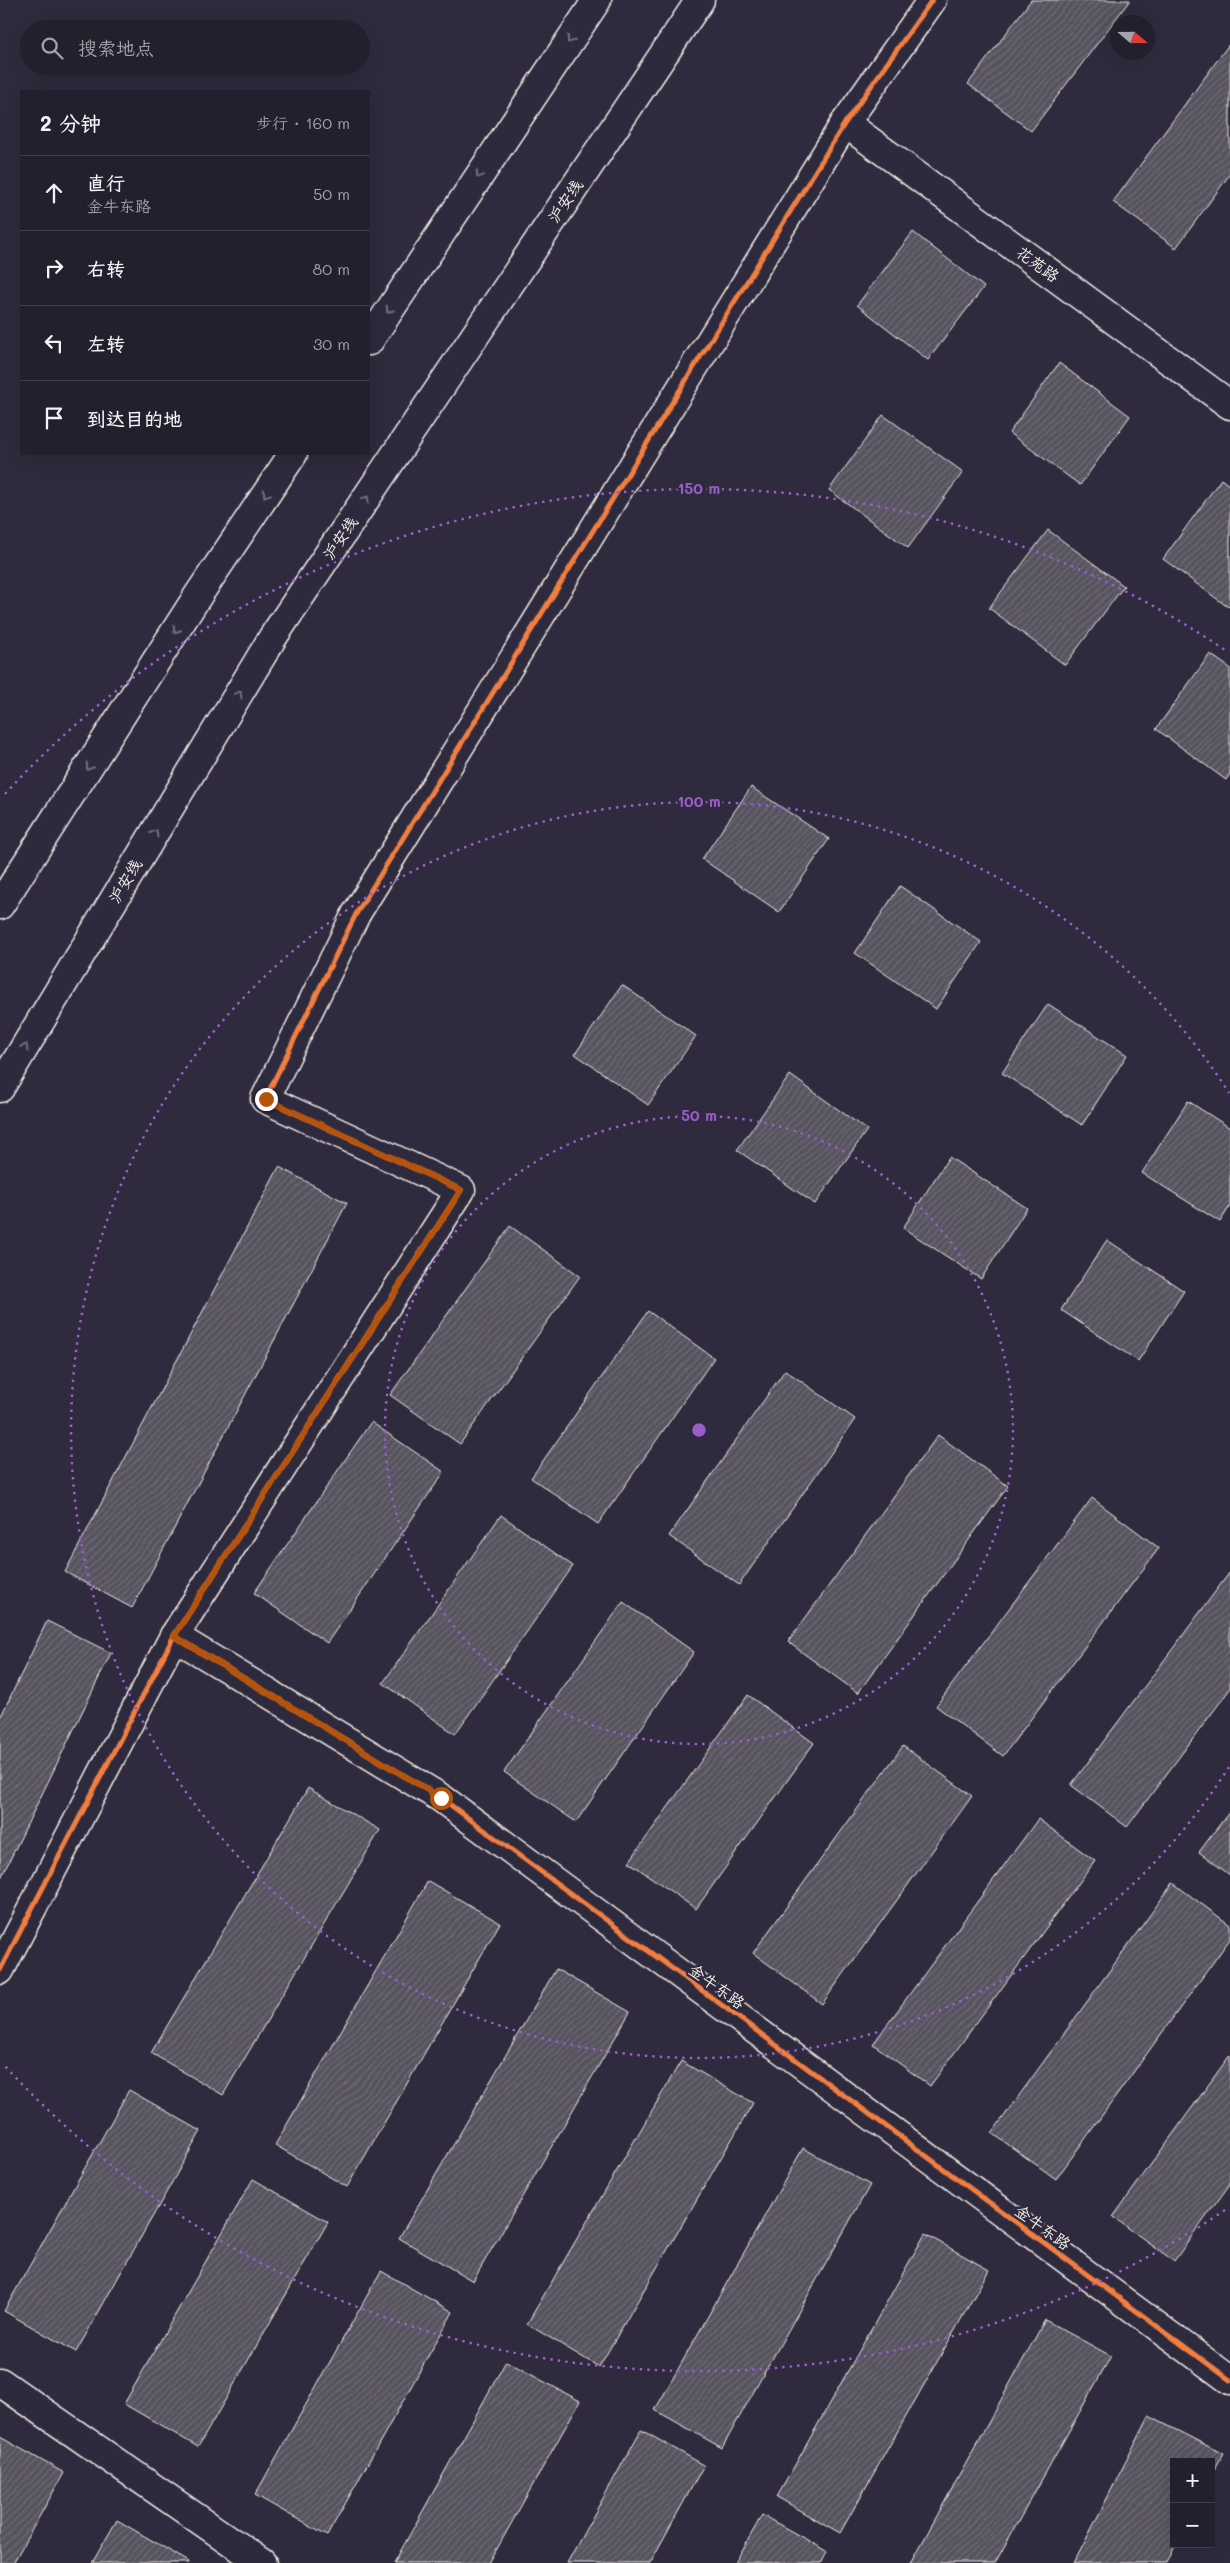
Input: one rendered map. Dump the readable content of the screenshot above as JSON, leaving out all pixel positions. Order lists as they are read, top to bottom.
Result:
{
  "streets": {
    "main road": ["沪安线", "花苑路", "金牛东路"]
  },
  "north": "right",
  "page": {
    "search": "搜索地点",
    "heading": ["2 分钟", "步行 · 160 m"],
    "list": [
      ["直行", "金牛东路", "50 m"],
      ["右转", "80 m"],
      ["左转", "30 m"],
      "到达目的地"
    ],
    "map_buttons": ["+", "−"]
  },
  "rings": ["150 m", "100 m", "50 m"]
}
